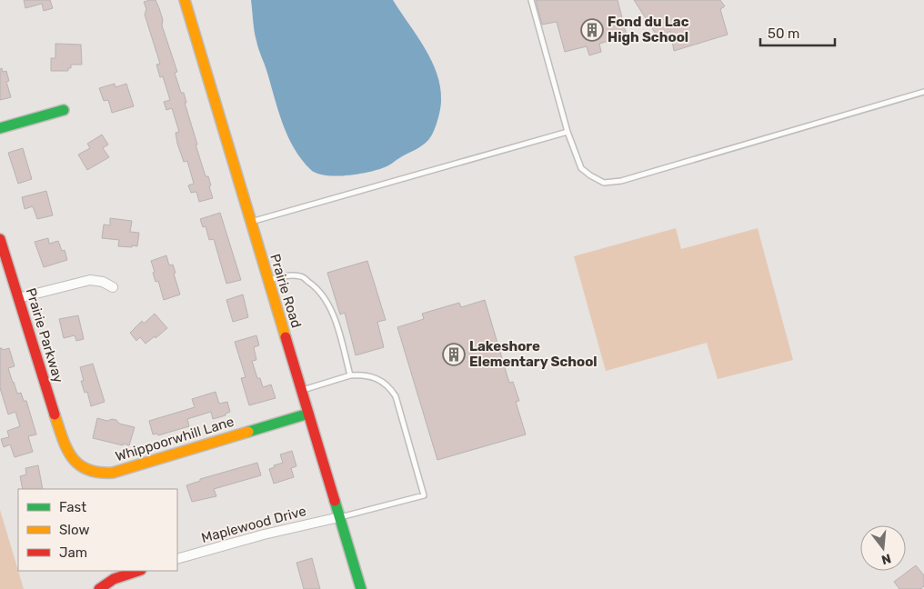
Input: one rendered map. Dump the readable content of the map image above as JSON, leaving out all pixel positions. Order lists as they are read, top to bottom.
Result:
{
  "streets": {
    "street": [
      "Prairie Road",
      "Prairie Parkway",
      "Whippoorwhill Lane",
      "Maplewood Drive"
    ]
  },
  "crossings": [
    ["Prairie Road", "Whippoorwhill Lane"],
    ["Prairie Road", "Maplewood Drive"],
    ["Prairie Parkway", "Whippoorwhill Lane"]
  ],
  "places": {
    "building": ["Fond du Lac High School", "Lakeshore Elementary School"]
  },
  "legend": ["Fast", "Slow", "Jam"],
  "scale_bar": "50 m",
  "north": "bottom"
}
